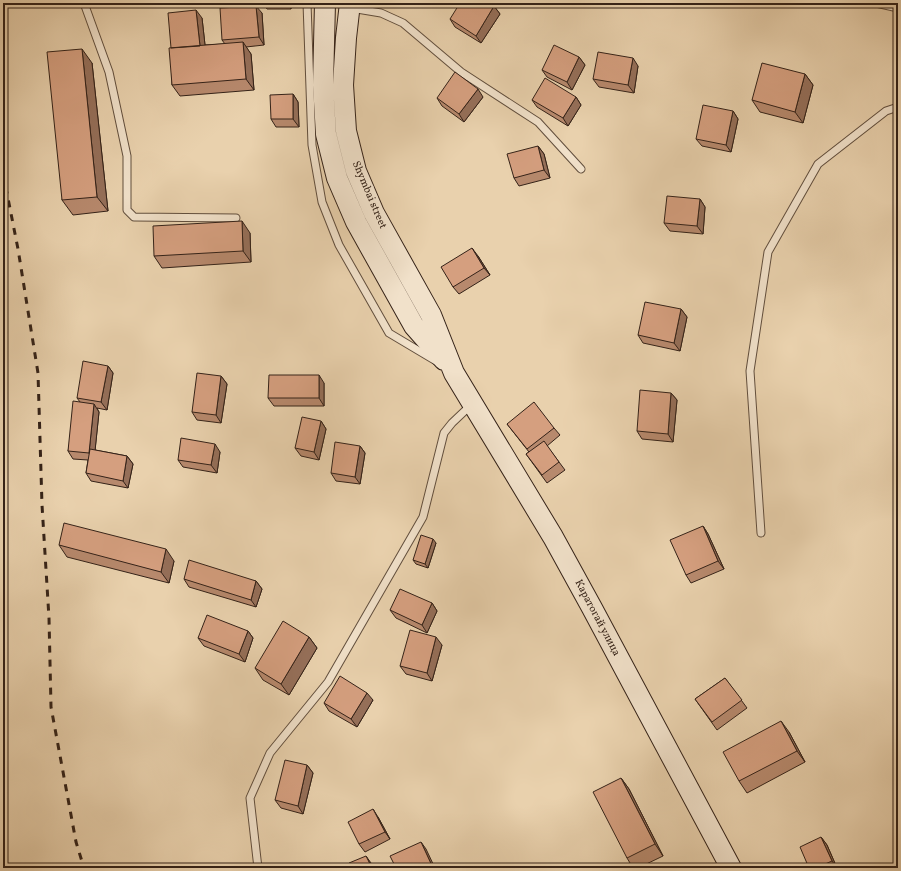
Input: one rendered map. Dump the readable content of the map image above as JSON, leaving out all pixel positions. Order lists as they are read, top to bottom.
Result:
{
  "streets": {
    "main road": ["Shymbai street", "Каратогай улица"]
  },
  "crossings": [
    ["Shymbai street", "Каратогай улица"]
  ]
}
